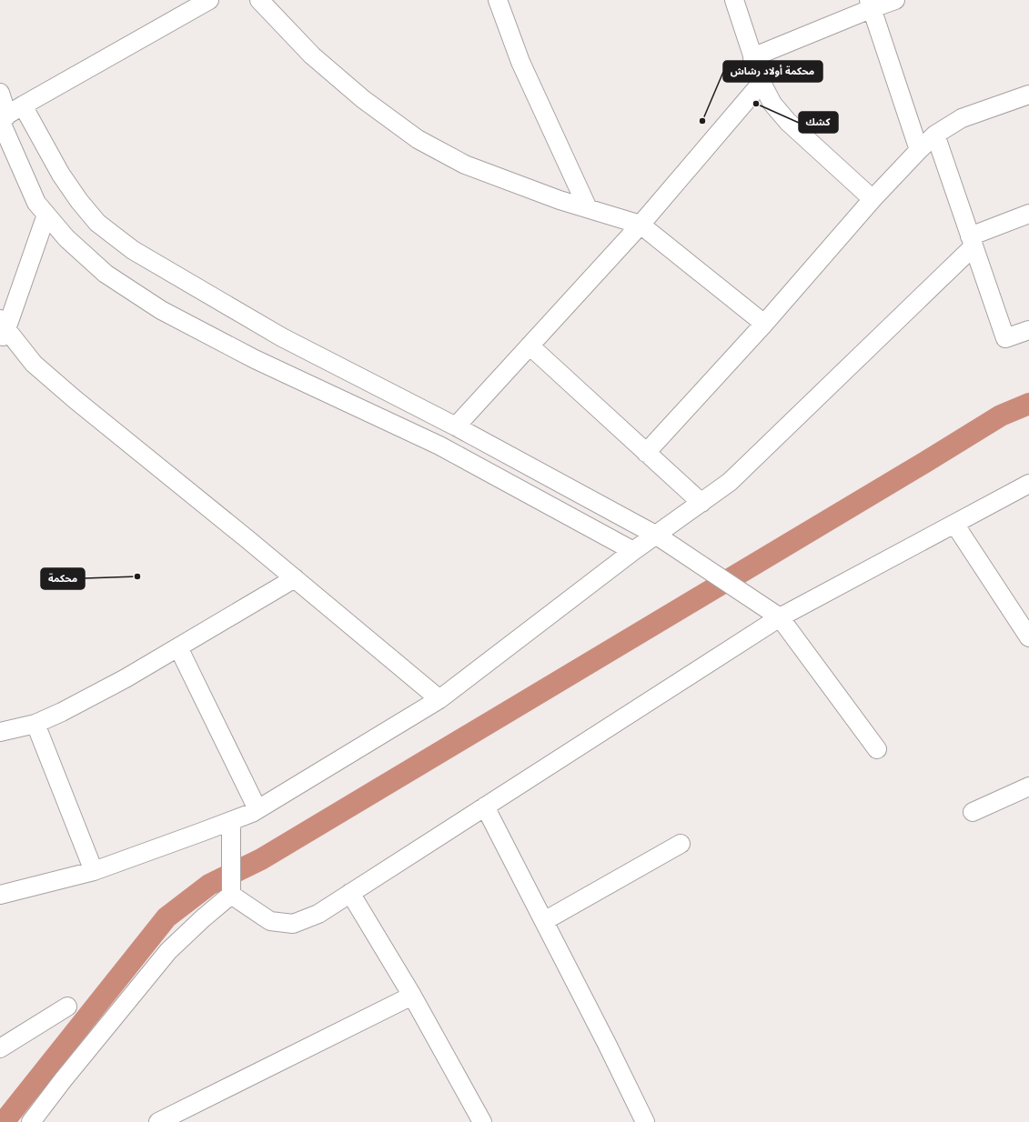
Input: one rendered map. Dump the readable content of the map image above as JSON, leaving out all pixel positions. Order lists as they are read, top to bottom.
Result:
{
  "places": ["كشك", "محكمة أولاد رشاش", "محكمة"]
}
